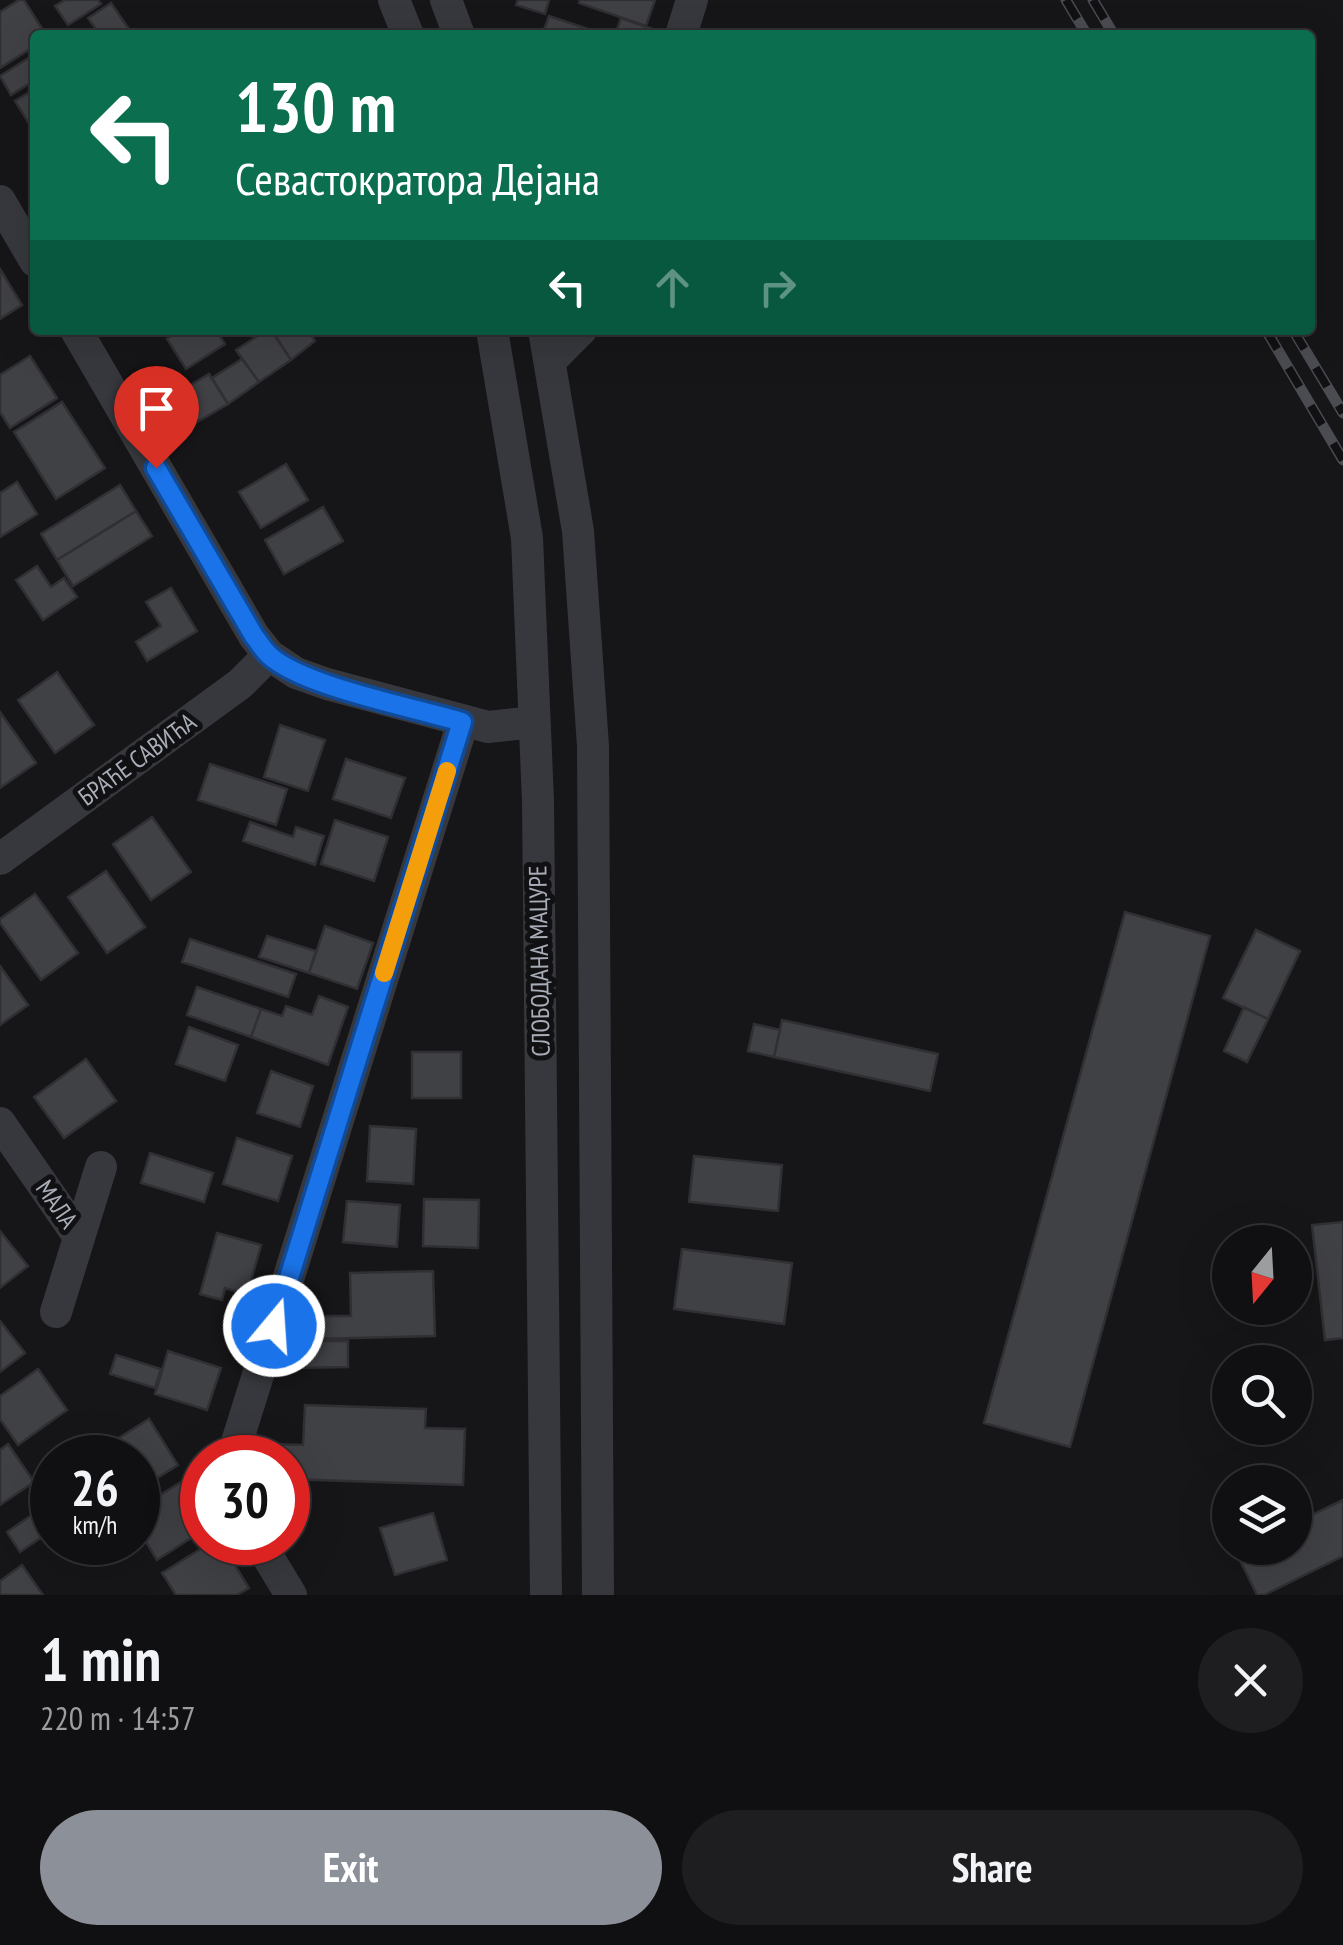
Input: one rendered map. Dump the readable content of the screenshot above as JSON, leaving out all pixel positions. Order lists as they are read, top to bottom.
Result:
{
  "streets": {
    "street": ["БРАЋЕ САВИЋА", "СЛОБОДАНА МАЦУРЕ", "МАЛА"]
  },
  "north": "bottom",
  "page": {
    "turn": ["130 m", "Севастократора Дејана"],
    "speed": "26 km/h",
    "limit": "30",
    "heading": ["1 min", "220 m · 14:57"],
    "buttons": ["Exit", "Share"]
  }
}
